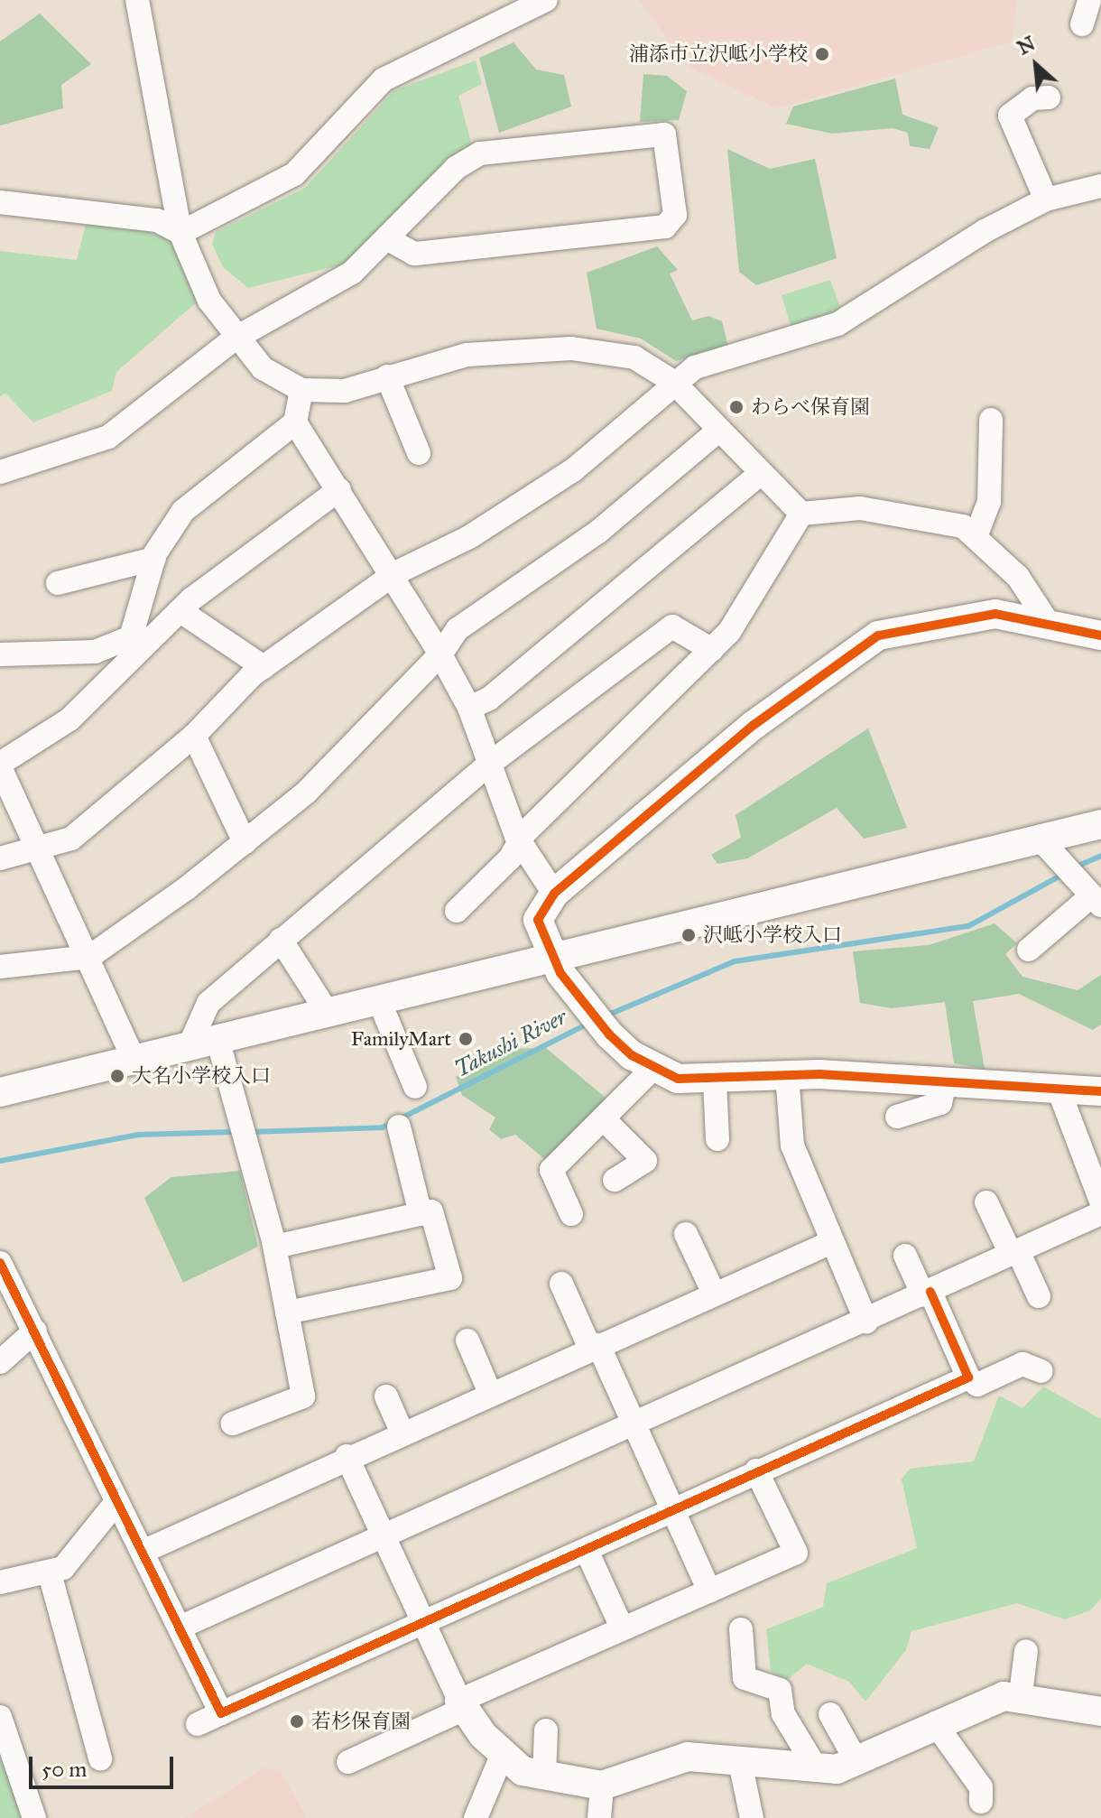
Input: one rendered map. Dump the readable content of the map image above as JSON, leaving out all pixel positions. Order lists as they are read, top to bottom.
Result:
{
  "water": ["Takushi River"],
  "places": [
    "浦添市立沢岻小学校",
    "わらべ保育園",
    "沢岻小学校入口",
    "FamilyMart",
    "大名小学校入口",
    "若杉保育園"
  ],
  "scale_bar": "50 m",
  "north": "top left"
}
